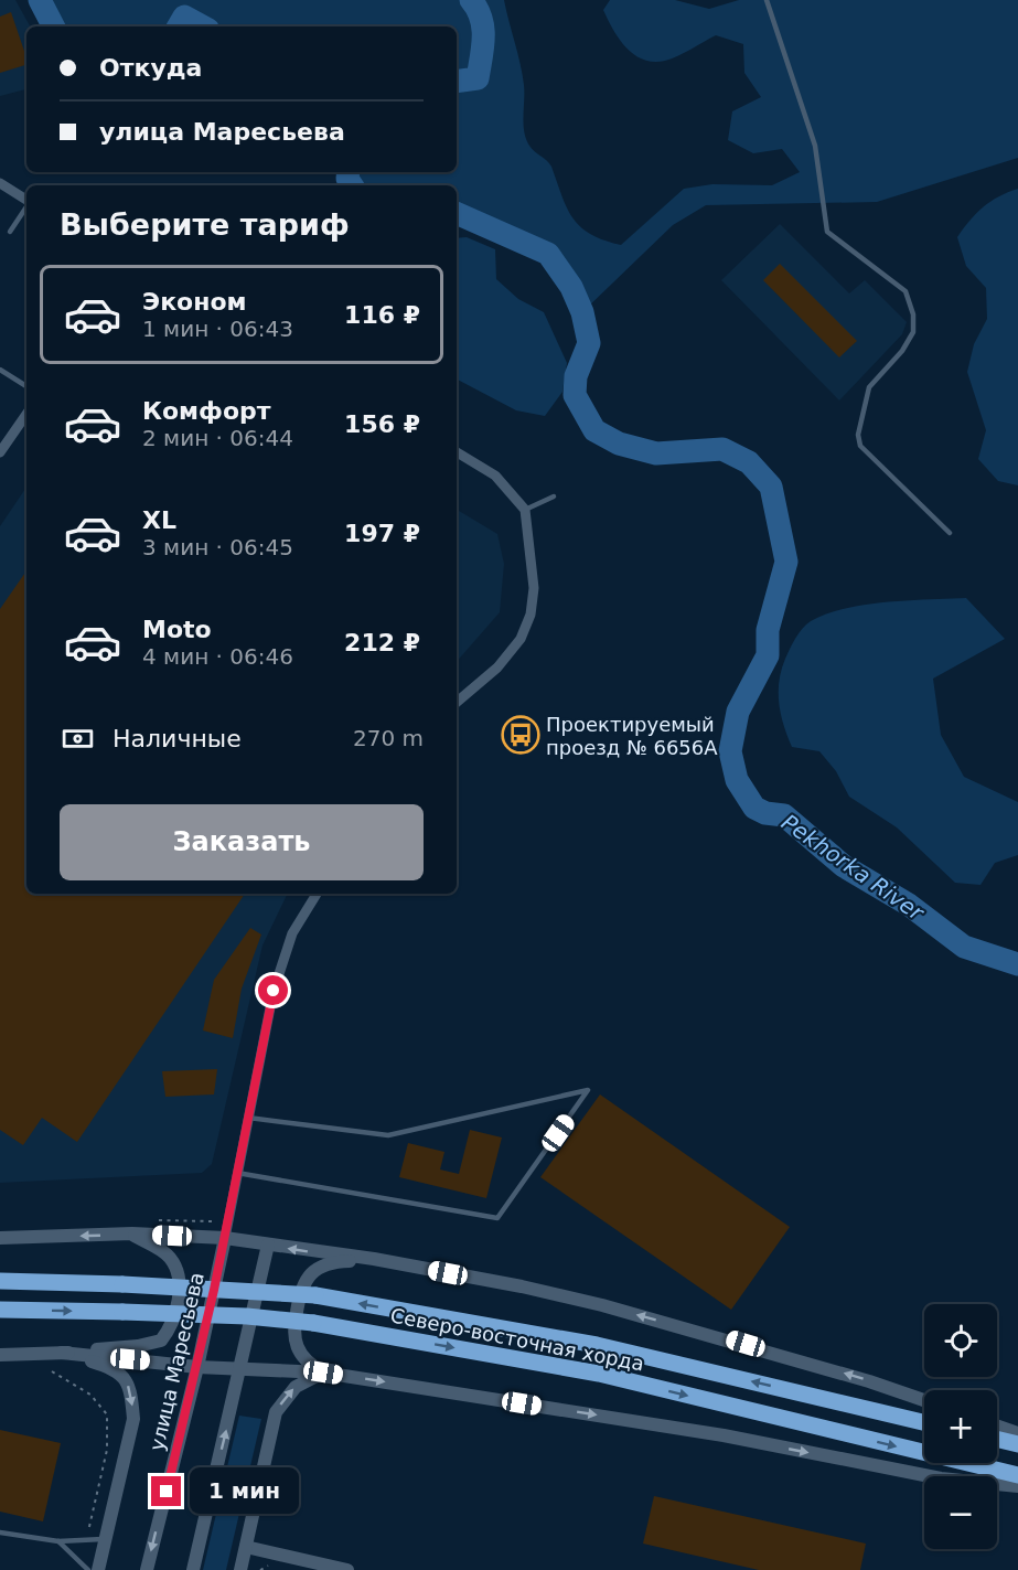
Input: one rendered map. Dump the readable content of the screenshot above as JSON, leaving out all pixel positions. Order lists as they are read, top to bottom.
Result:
{
  "streets": {
    "highway": ["Северо-восточная хорда"],
    "street": ["улица Маресьева"]
  },
  "water": ["Pekhorka River"],
  "places": {
    "bus stop": ["Проектируемый проезд № 6656А"]
  },
  "page": {
    "banner": ["Откуда", "улица Маресьева"],
    "heading": "Выберите тариф",
    "list": [
      {
        "name": "Эконом",
        "note": "1 мин · 06:43",
        "value": "116 ₽"
      },
      {
        "name": "Комфорт",
        "note": "2 мин · 06:44",
        "value": "156 ₽"
      },
      {
        "name": "XL",
        "note": "3 мин · 06:45",
        "value": "197 ₽"
      },
      {
        "name": "Moto",
        "note": "4 мин · 06:46",
        "value": "212 ₽"
      }
    ],
    "pay": ["Наличные", "270 m"],
    "buttons": "Заказать",
    "map_buttons": ["+", "−"],
    "bubble": "1 мин"
  }
}
